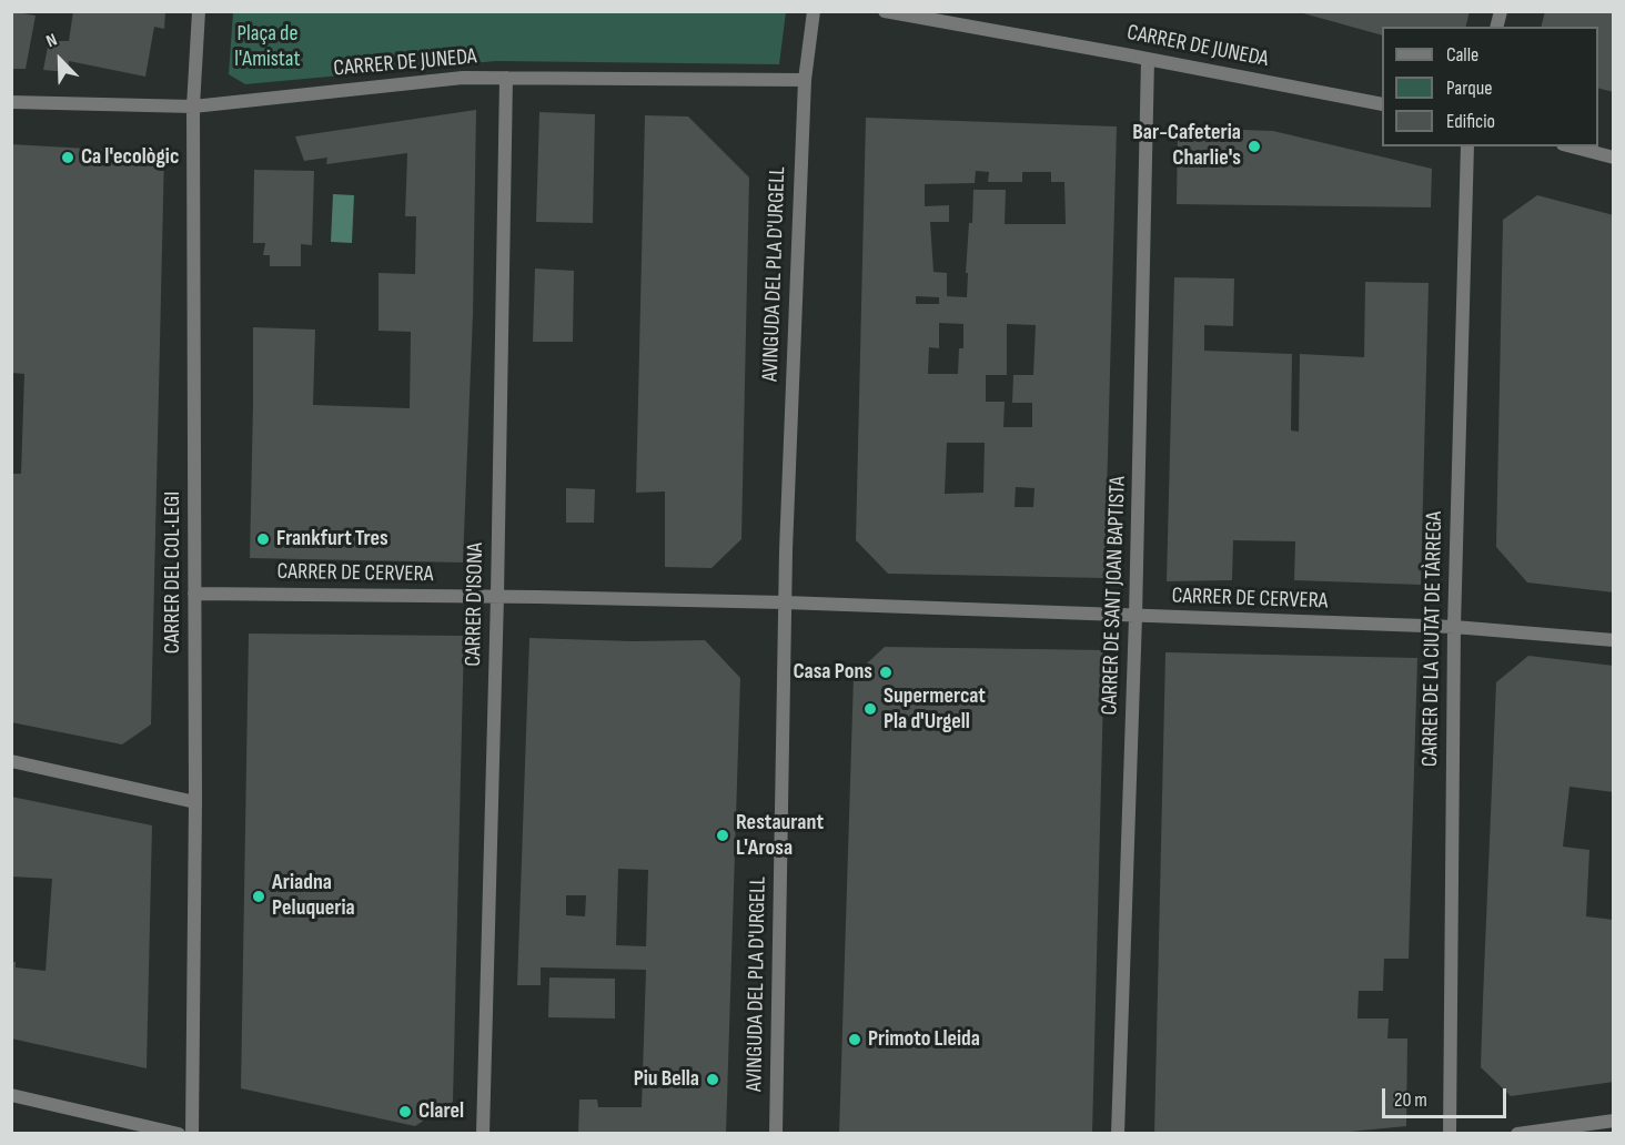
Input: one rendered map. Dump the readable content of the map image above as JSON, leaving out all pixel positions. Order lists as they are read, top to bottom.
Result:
{
  "streets": {
    "street": [
      "CARRER DE JUNEDA",
      "AVINGUDA DEL PLA D'URGELL",
      "CARRER DEL COL·LEGI",
      "CARRER DE CERVERA",
      "CARRER DE SANT JOAN BAPTISTA",
      "CARRER D'ISONA",
      "CARRER DE LA CIUTAT DE TÀRREGA"
    ]
  },
  "crossings": [
    ["CARRER DE JUNEDA", "AVINGUDA DEL PLA D'URGELL"],
    ["CARRER DE JUNEDA", "CARRER DEL COL·LEGI"],
    ["CARRER DE JUNEDA", "CARRER DE SANT JOAN BAPTISTA"],
    ["CARRER DE JUNEDA", "CARRER D'ISONA"],
    ["AVINGUDA DEL PLA D'URGELL", "CARRER DE CERVERA"],
    ["CARRER DEL COL·LEGI", "CARRER DE CERVERA"],
    ["CARRER DE CERVERA", "CARRER DE SANT JOAN BAPTISTA"],
    ["CARRER DE CERVERA", "CARRER D'ISONA"],
    ["CARRER DE CERVERA", "CARRER DE LA CIUTAT DE TÀRREGA"]
  ],
  "parks": ["Plaça de l'Amistat"],
  "places": [
    "Bar-Cafeteria Charlie's",
    "Ca l'ecològic",
    "Frankfurt Tres",
    "Casa Pons",
    "Supermercat Pla d'Urgell",
    "Restaurant L'Arosa",
    "Ariadna Peluqueria",
    "Primoto Lleida",
    "Piu Bella",
    "Clarel"
  ],
  "legend": ["Calle", "Parque", "Edificio"],
  "scale_bar": "20 m",
  "north": "top left"
}
